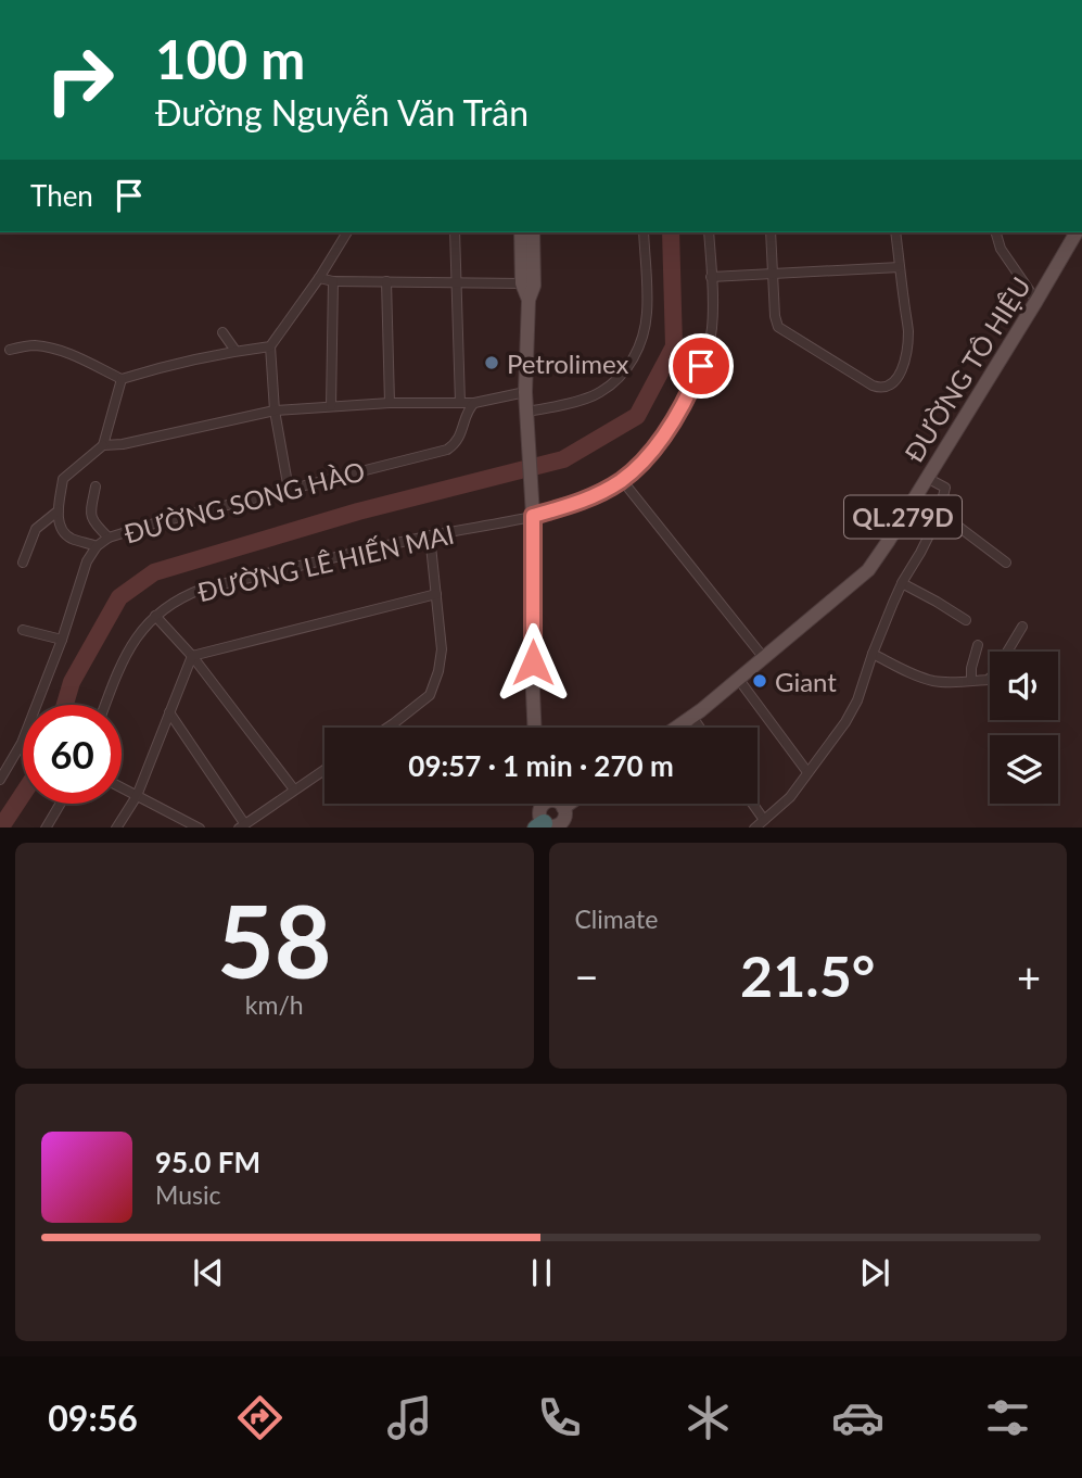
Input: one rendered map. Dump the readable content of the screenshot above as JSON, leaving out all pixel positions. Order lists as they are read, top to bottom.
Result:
{
  "streets": {
    "main road": ["ĐƯỜNG TÔ HIỆU", "QL.279D"],
    "street": ["ĐƯỜNG SONG HÀO", "ĐƯỜNG LÊ HIẾN MAI"]
  },
  "places": ["Petrolimex", "Giant"],
  "page": {
    "turn": ["100 m", "Đường Nguyễn Văn Trân"],
    "then": "Then",
    "limit": "60",
    "trip": "09:57 · 1 min · 270 m",
    "tile": [
      ["58", "km/h"],
      "Climate"
    ],
    "heat": ["−", "21.5°", "+"],
    "song": ["95.0 FM", "Music"],
    "tabs": "09:56"
  }
}
